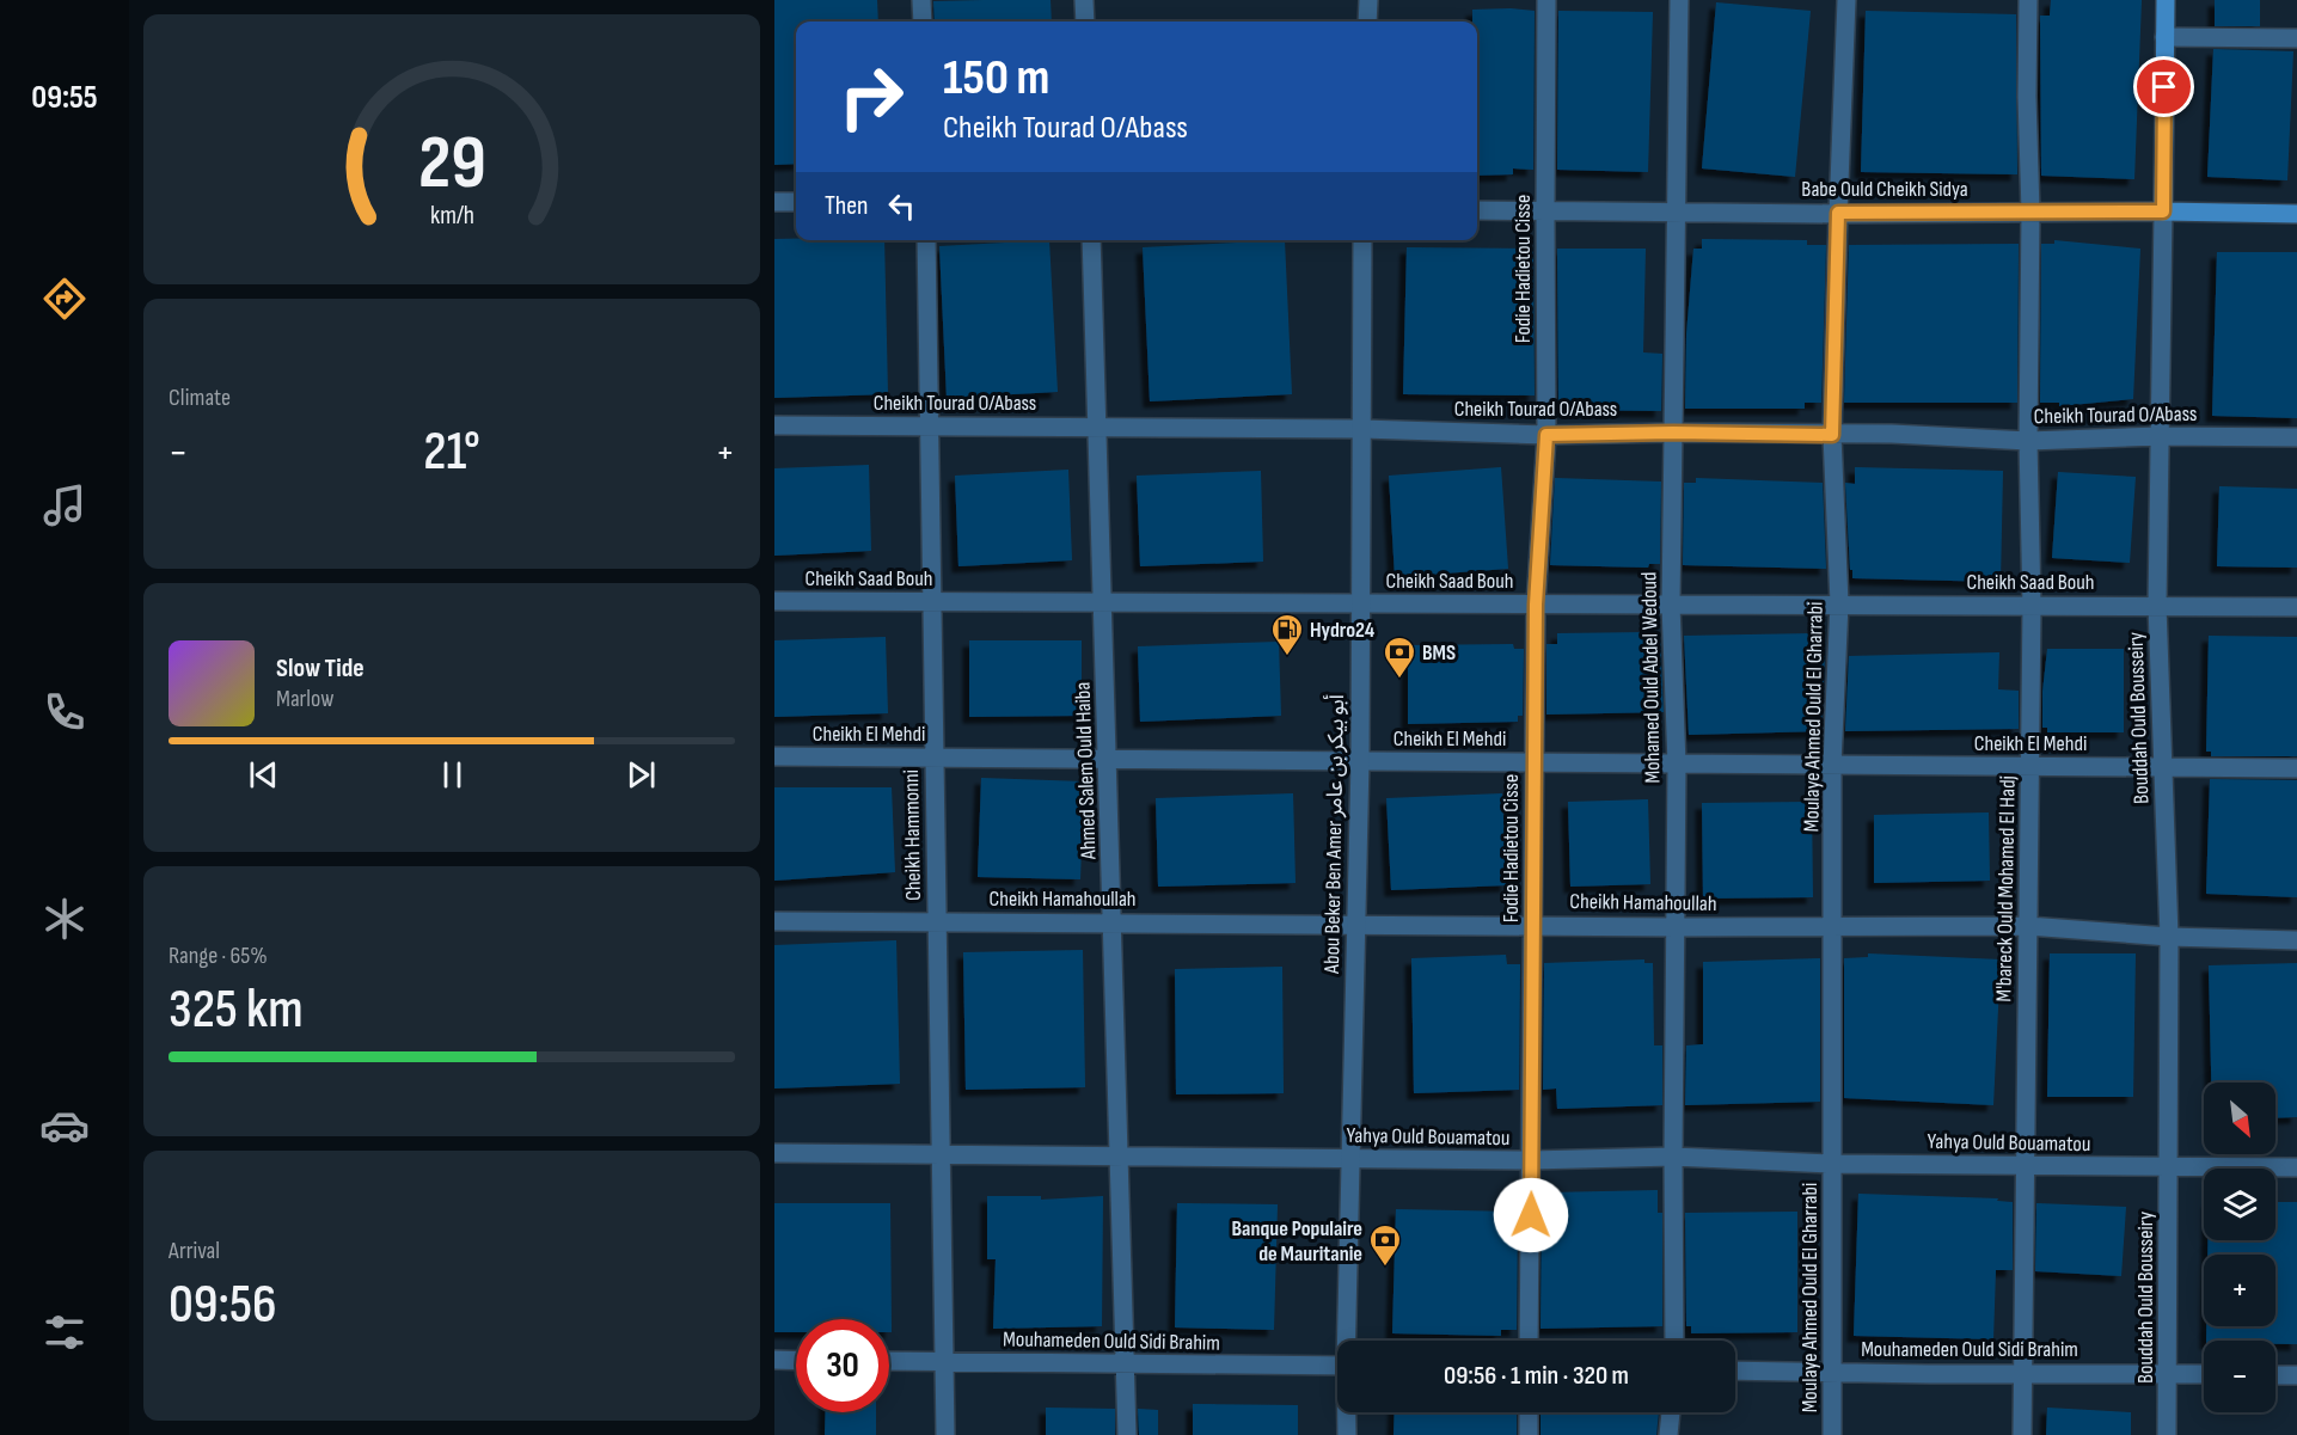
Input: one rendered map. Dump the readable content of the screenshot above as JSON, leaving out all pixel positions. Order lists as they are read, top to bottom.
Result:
{
  "streets": {
    "main road": ["Babe Ould Cheikh Sidya", "Bouddah Ould Bousseiry"],
    "street": [
      "Fodie Hadietou Cisse",
      "Cheikh Tourad O/Abass",
      "Cheikh Saad Bouh",
      "Mohamed Ould Abdel Wedoud",
      "Moulaye Ahmed Ould El Gharrabi",
      "Cheikh El Mehdi",
      "Ahmed Salem Ould Haiba",
      "Abou Beker Ben Amer أبو بيكر بن عامر",
      "Cheikh Hammonni",
      "M'bareck Ould Mohamed El Hadj",
      "Cheikh Hamahoullah",
      "Yahya Ould Bouamatou",
      "Mouhameden Ould Sidi Brahim"
    ]
  },
  "crossings": [
    ["Babe Ould Cheikh Sidya", "Fodie Hadietou Cisse"],
    ["Babe Ould Cheikh Sidya", "Mohamed Ould Abdel Wedoud"],
    ["Babe Ould Cheikh Sidya", "Moulaye Ahmed Ould El Gharrabi"],
    ["Babe Ould Cheikh Sidya", "Bouddah Ould Bousseiry"],
    ["Babe Ould Cheikh Sidya", "M'bareck Ould Mohamed El Hadj"],
    ["Fodie Hadietou Cisse", "Cheikh Tourad O/Abass"],
    ["Fodie Hadietou Cisse", "Cheikh Saad Bouh"],
    ["Fodie Hadietou Cisse", "Cheikh El Mehdi"],
    ["Fodie Hadietou Cisse", "Cheikh Hamahoullah"],
    ["Fodie Hadietou Cisse", "Yahya Ould Bouamatou"],
    ["Cheikh Tourad O/Abass", "Mohamed Ould Abdel Wedoud"],
    ["Cheikh Tourad O/Abass", "Moulaye Ahmed Ould El Gharrabi"],
    ["Cheikh Tourad O/Abass", "Bouddah Ould Bousseiry"],
    ["Cheikh Tourad O/Abass", "Ahmed Salem Ould Haiba"],
    ["Cheikh Tourad O/Abass", "Abou Beker Ben Amer أبو بيكر بن عامر"],
    ["Cheikh Tourad O/Abass", "Cheikh Hammonni"],
    ["Cheikh Tourad O/Abass", "M'bareck Ould Mohamed El Hadj"],
    ["Cheikh Saad Bouh", "Mohamed Ould Abdel Wedoud"],
    ["Cheikh Saad Bouh", "Moulaye Ahmed Ould El Gharrabi"],
    ["Cheikh Saad Bouh", "Bouddah Ould Bousseiry"],
    ["Cheikh Saad Bouh", "Ahmed Salem Ould Haiba"],
    ["Cheikh Saad Bouh", "Abou Beker Ben Amer أبو بيكر بن عامر"],
    ["Cheikh Saad Bouh", "Cheikh Hammonni"],
    ["Cheikh Saad Bouh", "M'bareck Ould Mohamed El Hadj"],
    ["Mohamed Ould Abdel Wedoud", "Cheikh El Mehdi"],
    ["Mohamed Ould Abdel Wedoud", "Cheikh Hamahoullah"],
    ["Mohamed Ould Abdel Wedoud", "Yahya Ould Bouamatou"],
    ["Moulaye Ahmed Ould El Gharrabi", "Cheikh El Mehdi"],
    ["Moulaye Ahmed Ould El Gharrabi", "Cheikh Hamahoullah"],
    ["Moulaye Ahmed Ould El Gharrabi", "Yahya Ould Bouamatou"],
    ["Moulaye Ahmed Ould El Gharrabi", "Mouhameden Ould Sidi Brahim"],
    ["Bouddah Ould Bousseiry", "Cheikh El Mehdi"],
    ["Bouddah Ould Bousseiry", "Cheikh Hamahoullah"],
    ["Bouddah Ould Bousseiry", "Yahya Ould Bouamatou"],
    ["Bouddah Ould Bousseiry", "Mouhameden Ould Sidi Brahim"],
    ["Cheikh El Mehdi", "Ahmed Salem Ould Haiba"],
    ["Cheikh El Mehdi", "Abou Beker Ben Amer أبو بيكر بن عامر"],
    ["Cheikh El Mehdi", "Cheikh Hammonni"],
    ["Cheikh El Mehdi", "M'bareck Ould Mohamed El Hadj"],
    ["Ahmed Salem Ould Haiba", "Cheikh Hamahoullah"],
    ["Ahmed Salem Ould Haiba", "Yahya Ould Bouamatou"],
    ["Ahmed Salem Ould Haiba", "Mouhameden Ould Sidi Brahim"],
    ["Abou Beker Ben Amer أبو بيكر بن عامر", "Cheikh Hamahoullah"],
    ["Abou Beker Ben Amer أبو بيكر بن عامر", "Yahya Ould Bouamatou"],
    ["Cheikh Hammonni", "Cheikh Hamahoullah"],
    ["Cheikh Hammonni", "Yahya Ould Bouamatou"],
    ["Cheikh Hammonni", "Mouhameden Ould Sidi Brahim"],
    ["M'bareck Ould Mohamed El Hadj", "Cheikh Hamahoullah"],
    ["M'bareck Ould Mohamed El Hadj", "Yahya Ould Bouamatou"],
    ["M'bareck Ould Mohamed El Hadj", "Mouhameden Ould Sidi Brahim"]
  ],
  "places": {
    "fuel station": ["Hydro24"],
    "bank": ["BMS", "Banque Populaire de Mauritanie"]
  },
  "north": "bottom right",
  "page": {
    "tabs": "09:55",
    "turn": ["150 m", "Cheikh Tourad O/Abass"],
    "then": "Then",
    "tile": [
      "Climate",
      ["Range · 65%", "325 km"],
      ["Arrival", "09:56"]
    ],
    "heat": ["−", "21°", "+"],
    "song": ["Slow Tide", "Marlow"],
    "map_buttons": ["+", "−"],
    "limit": "30",
    "trip": "09:56 · 1 min · 320 m",
    "gauge": ["29", "km/h"]
  }
}
